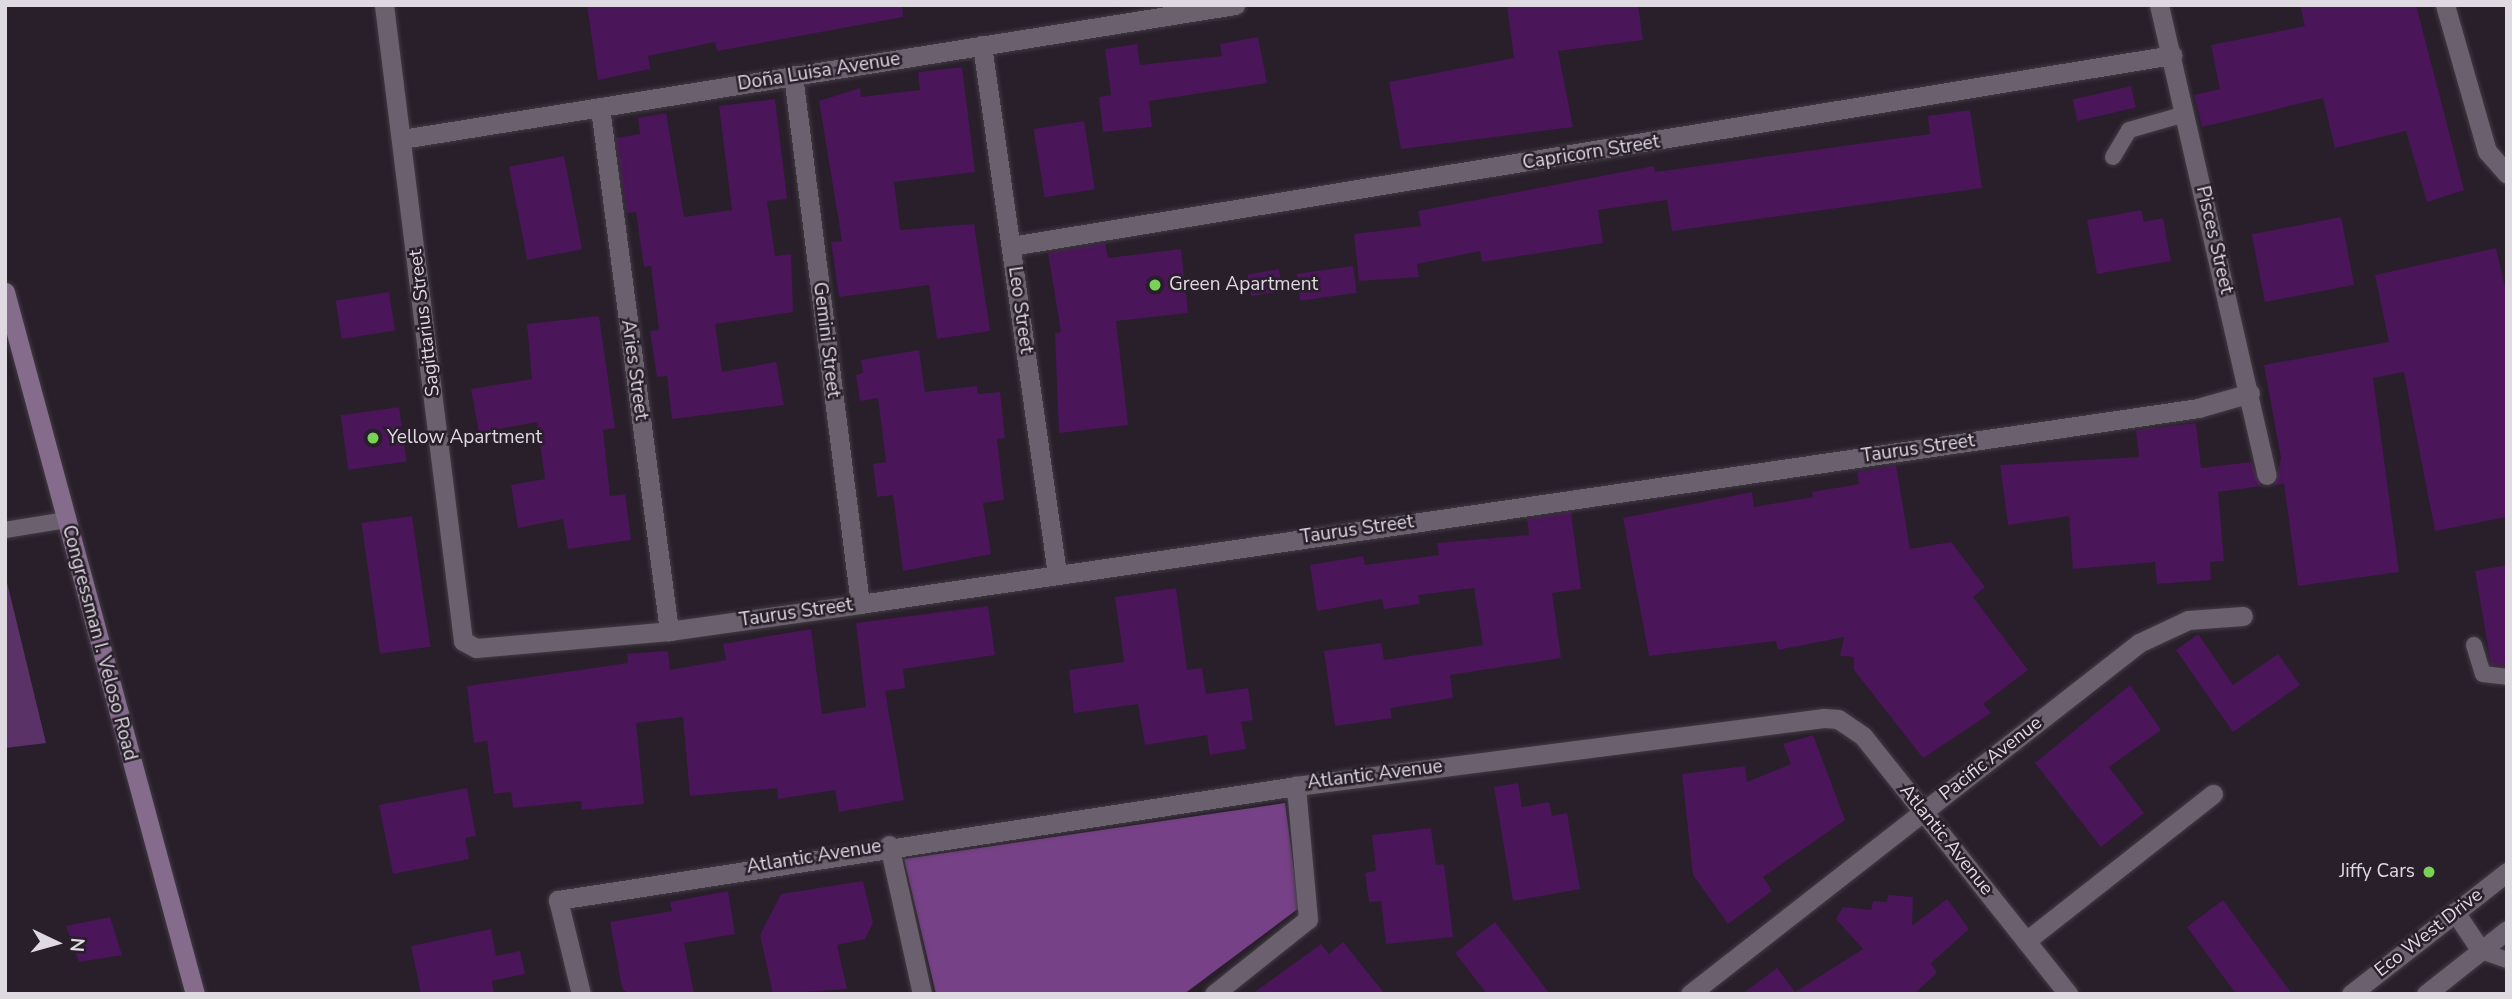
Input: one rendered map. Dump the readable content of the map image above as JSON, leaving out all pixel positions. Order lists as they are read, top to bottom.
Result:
{
  "streets": {
    "main road": ["Congressman I. Veloso Road"],
    "street": [
      "Doña Luisa Avenue",
      "Capricorn Street",
      "Pisces Street",
      "Leo Street",
      "Sagittarius Street",
      "Gemini Street",
      "Aries Street",
      "Taurus Street",
      "Pacific Avenue",
      "Atlantic Avenue",
      "Eco West Drive"
    ]
  },
  "crossings": [
    ["Doña Luisa Avenue", "Leo Street"],
    ["Doña Luisa Avenue", "Sagittarius Street"],
    ["Doña Luisa Avenue", "Gemini Street"],
    ["Doña Luisa Avenue", "Aries Street"],
    ["Capricorn Street", "Pisces Street"],
    ["Capricorn Street", "Leo Street"],
    ["Pisces Street", "Taurus Street"],
    ["Leo Street", "Taurus Street"],
    ["Sagittarius Street", "Taurus Street"],
    ["Gemini Street", "Taurus Street"],
    ["Aries Street", "Taurus Street"],
    ["Pacific Avenue", "Atlantic Avenue"]
  ],
  "places": ["Green Apartment", "Yellow Apartment", "Jiffy Cars"],
  "north": "right"
}
